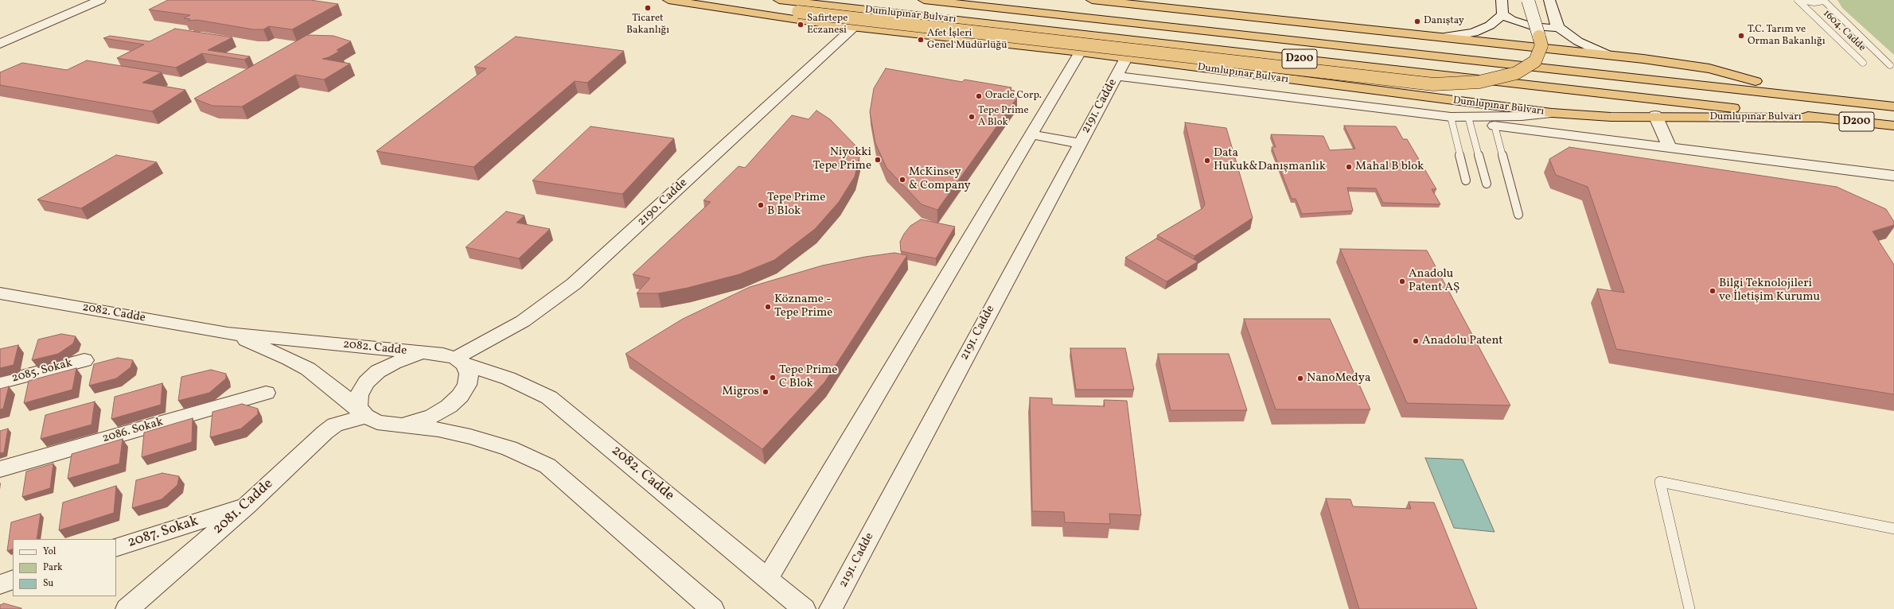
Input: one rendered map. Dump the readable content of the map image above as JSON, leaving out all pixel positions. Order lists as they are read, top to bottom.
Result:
{
  "streets": {
    "highway": ["Dumlupınar Bulvarı", "D200"],
    "street": [
      "2191. Cadde",
      "2190. Cadde",
      "2082. Cadde",
      "2085. Sokak",
      "2086. Sokak",
      "2081. Cadde",
      "2087. Sokak"
    ],
    "lane": ["1604. Cadde"]
  },
  "crossings": [
    ["Dumlupınar Bulvarı", "2191. Cadde"],
    ["Dumlupınar Bulvarı", "2190. Cadde"],
    ["2190. Cadde", "2082. Cadde"],
    ["2190. Cadde", "2081. Cadde"],
    ["2082. Cadde", "2081. Cadde"],
    ["2081. Cadde", "2087. Sokak"]
  ],
  "places": [
    "Ticaret Bakanlığı",
    "Danıştay",
    "Safirtepe Eczanesi",
    "T.C. Tarım ve Orman Bakanlığı",
    "Afet İşleri Genel Müdürlüğü",
    "Oracle Corp.",
    "Tepe Prime A Blok",
    "Niyokki Tepe Prime",
    "Data Hukuk&Danışmanlık",
    "Mahal B blok",
    "McKinsey & Company",
    "Tepe Prime B Blok",
    "Anadolu Patent AŞ",
    "Bilgi Teknolojileri ve İletişim Kurumu",
    "Közname - Tepe Prime",
    "Anadolu Patent",
    "Tepe Prime C Blok",
    "NanoMedya",
    "Migros"
  ],
  "legend": ["Yol", "Park", "Su"]
}
